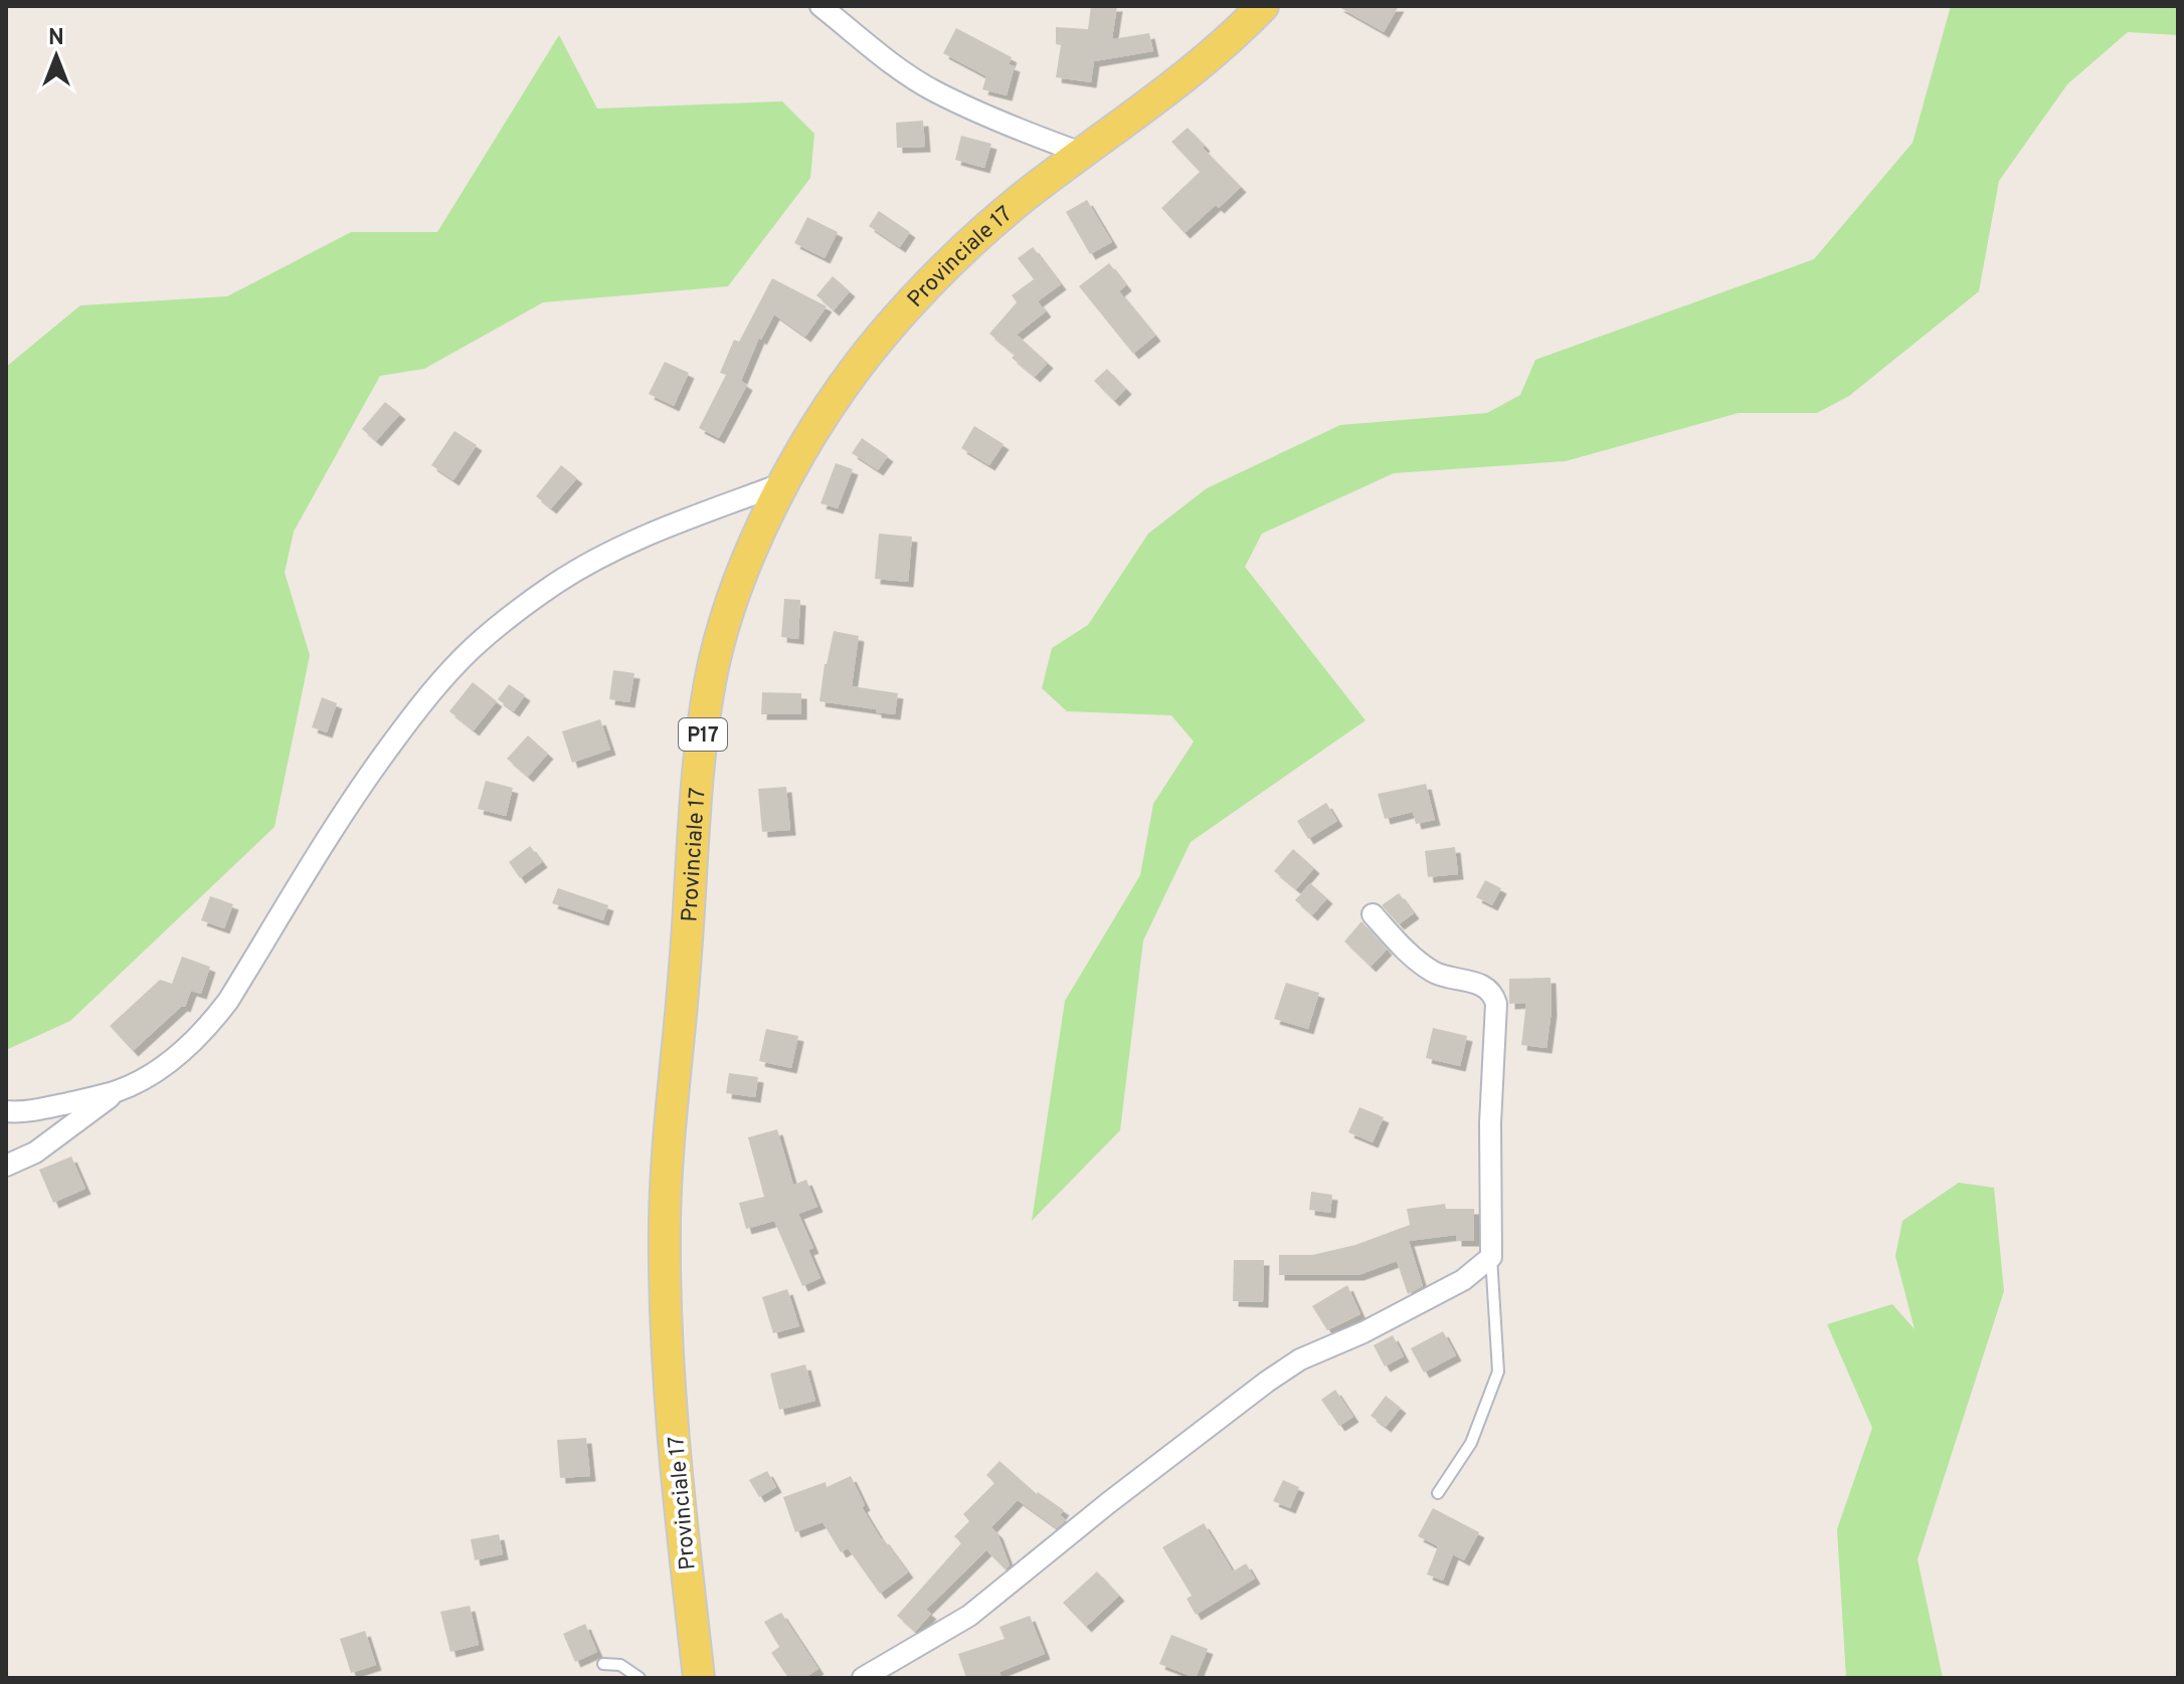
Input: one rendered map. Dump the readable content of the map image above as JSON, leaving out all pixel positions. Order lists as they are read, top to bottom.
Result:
{
  "streets": {
    "main road": ["Provinciale 17", "P17"]
  },
  "north": "top"
}
